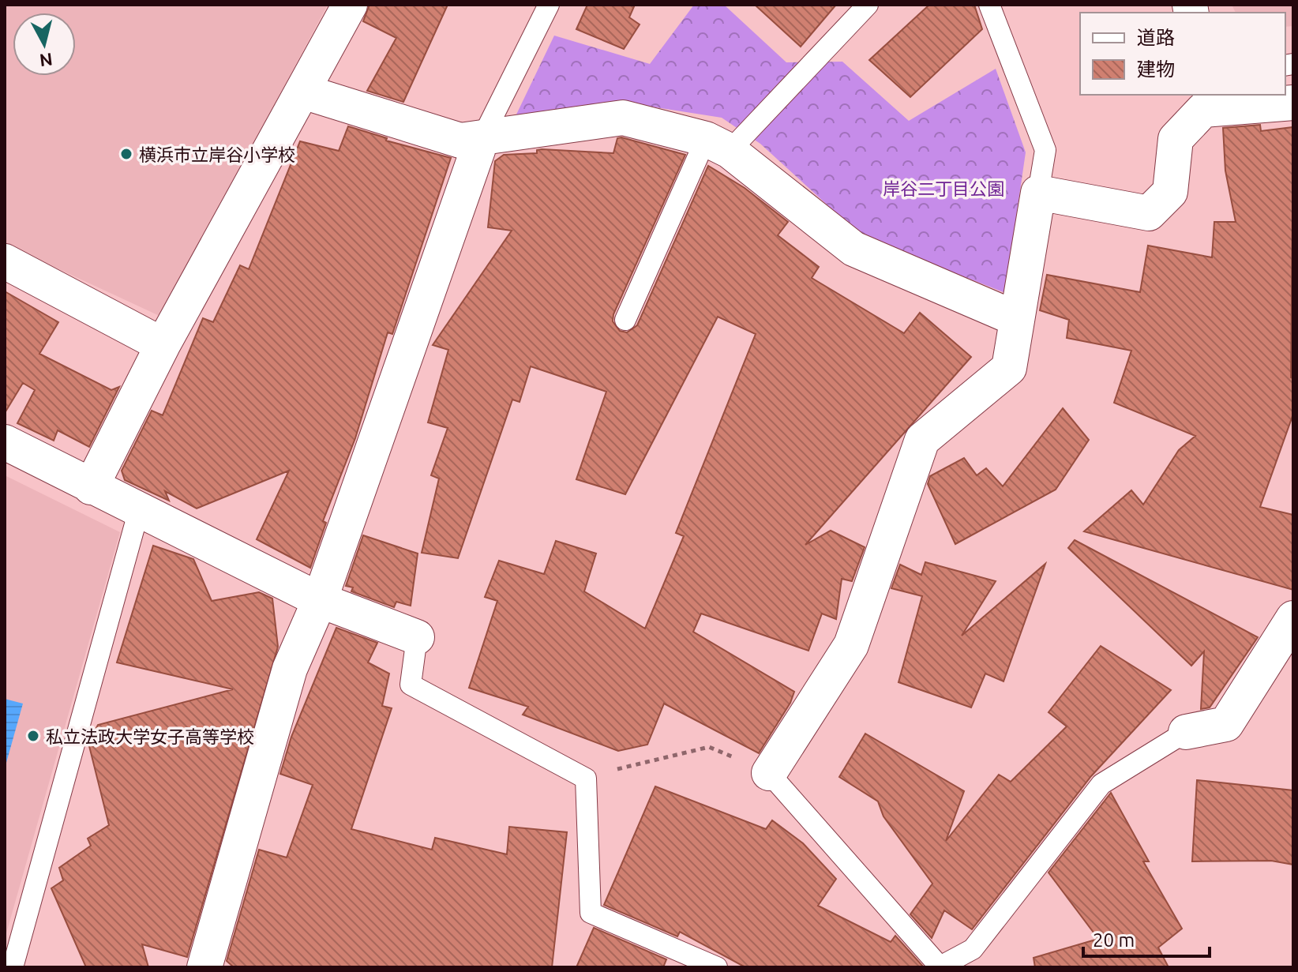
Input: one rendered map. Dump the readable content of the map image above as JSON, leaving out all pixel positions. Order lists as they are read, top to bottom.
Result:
{
  "parks": ["岸谷二丁目公園"],
  "places": ["横浜市立岸谷小学校", "私立法政大学女子高等学校"],
  "legend": ["道路", "建物"],
  "scale_bar": "20 m",
  "north": "bottom"
}
